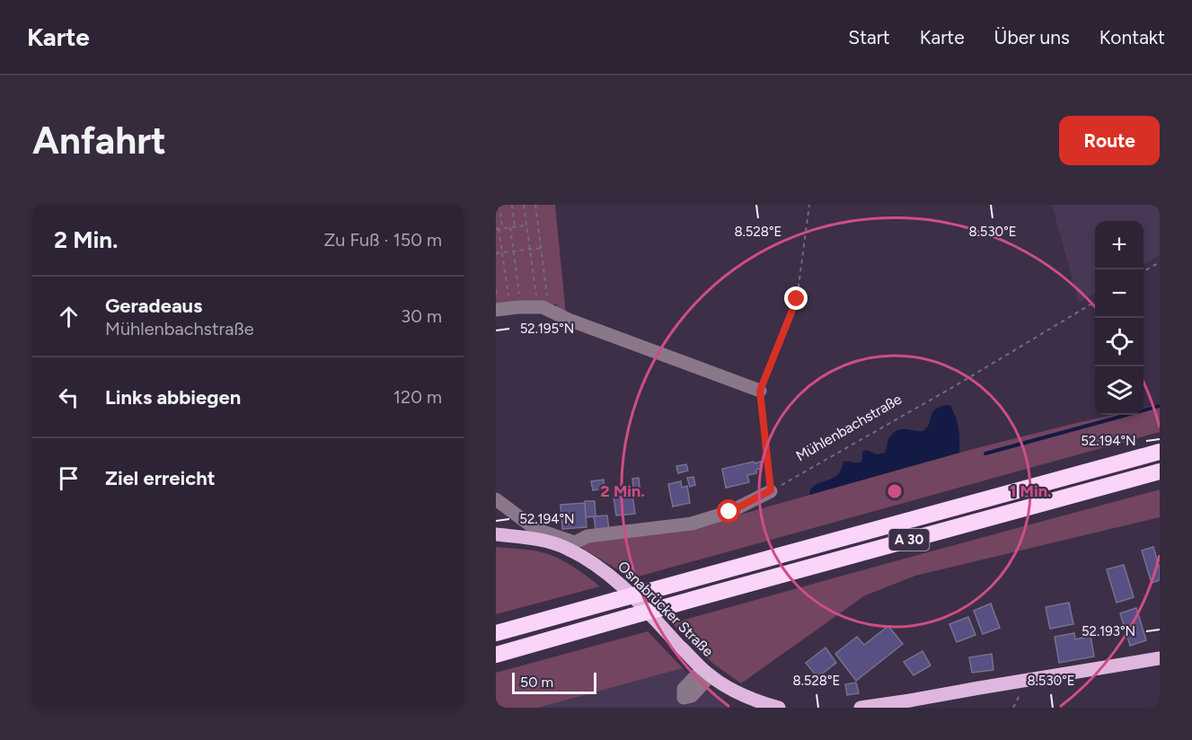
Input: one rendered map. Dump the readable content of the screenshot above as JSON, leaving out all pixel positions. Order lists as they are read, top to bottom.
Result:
{
  "streets": {
    "highway": ["A 30"],
    "main road": ["Osnabrücker Straße"],
    "path": ["Mühlenbachstraße"]
  },
  "scale_bar": "50 m",
  "page": {
    "header": "Karte",
    "nav": [
      "Start",
      "Karte",
      "Über uns",
      "Kontakt"
    ],
    "buttons": "Route",
    "title": "Anfahrt",
    "heading": ["2 Min.", "Zu Fuß · 150 m"],
    "map_buttons": ["+", "−"],
    "list": [
      ["Geradeaus", "Mühlenbachstraße", "30 m"],
      ["Links abbiegen", "120 m"],
      "Ziel erreicht"
    ],
    "scale": "50 m"
  },
  "coordinates": [
    "8.528°E",
    "8.530°E",
    "52.195°N",
    "52.194°N",
    "52.193°N"
  ],
  "rings": ["1 Min.", "2 Min."]
}
